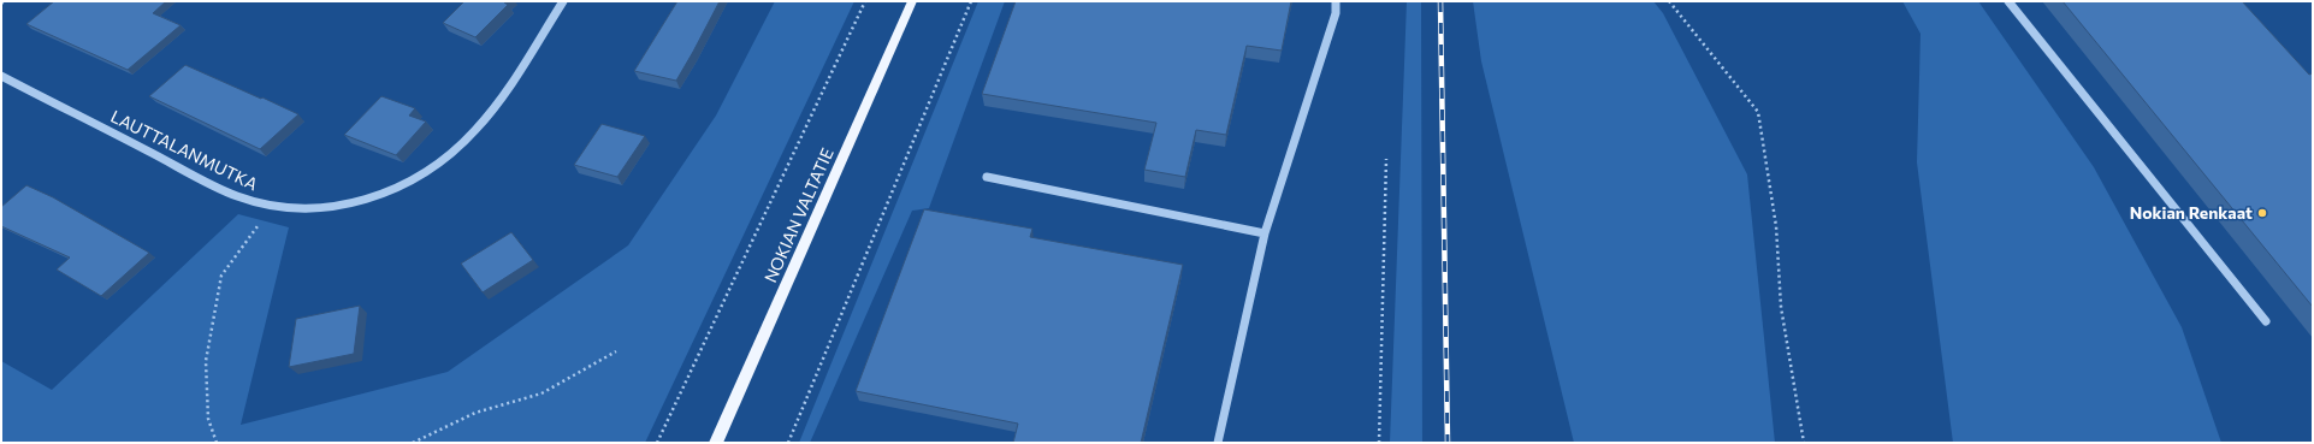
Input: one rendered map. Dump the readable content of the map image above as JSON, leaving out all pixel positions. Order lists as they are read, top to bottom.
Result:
{
  "streets": {
    "main road": ["NOKIAN VALTATIE"],
    "street": ["LAUTTALANMUTKA"]
  },
  "places": ["Nokian Renkaat"]
}
